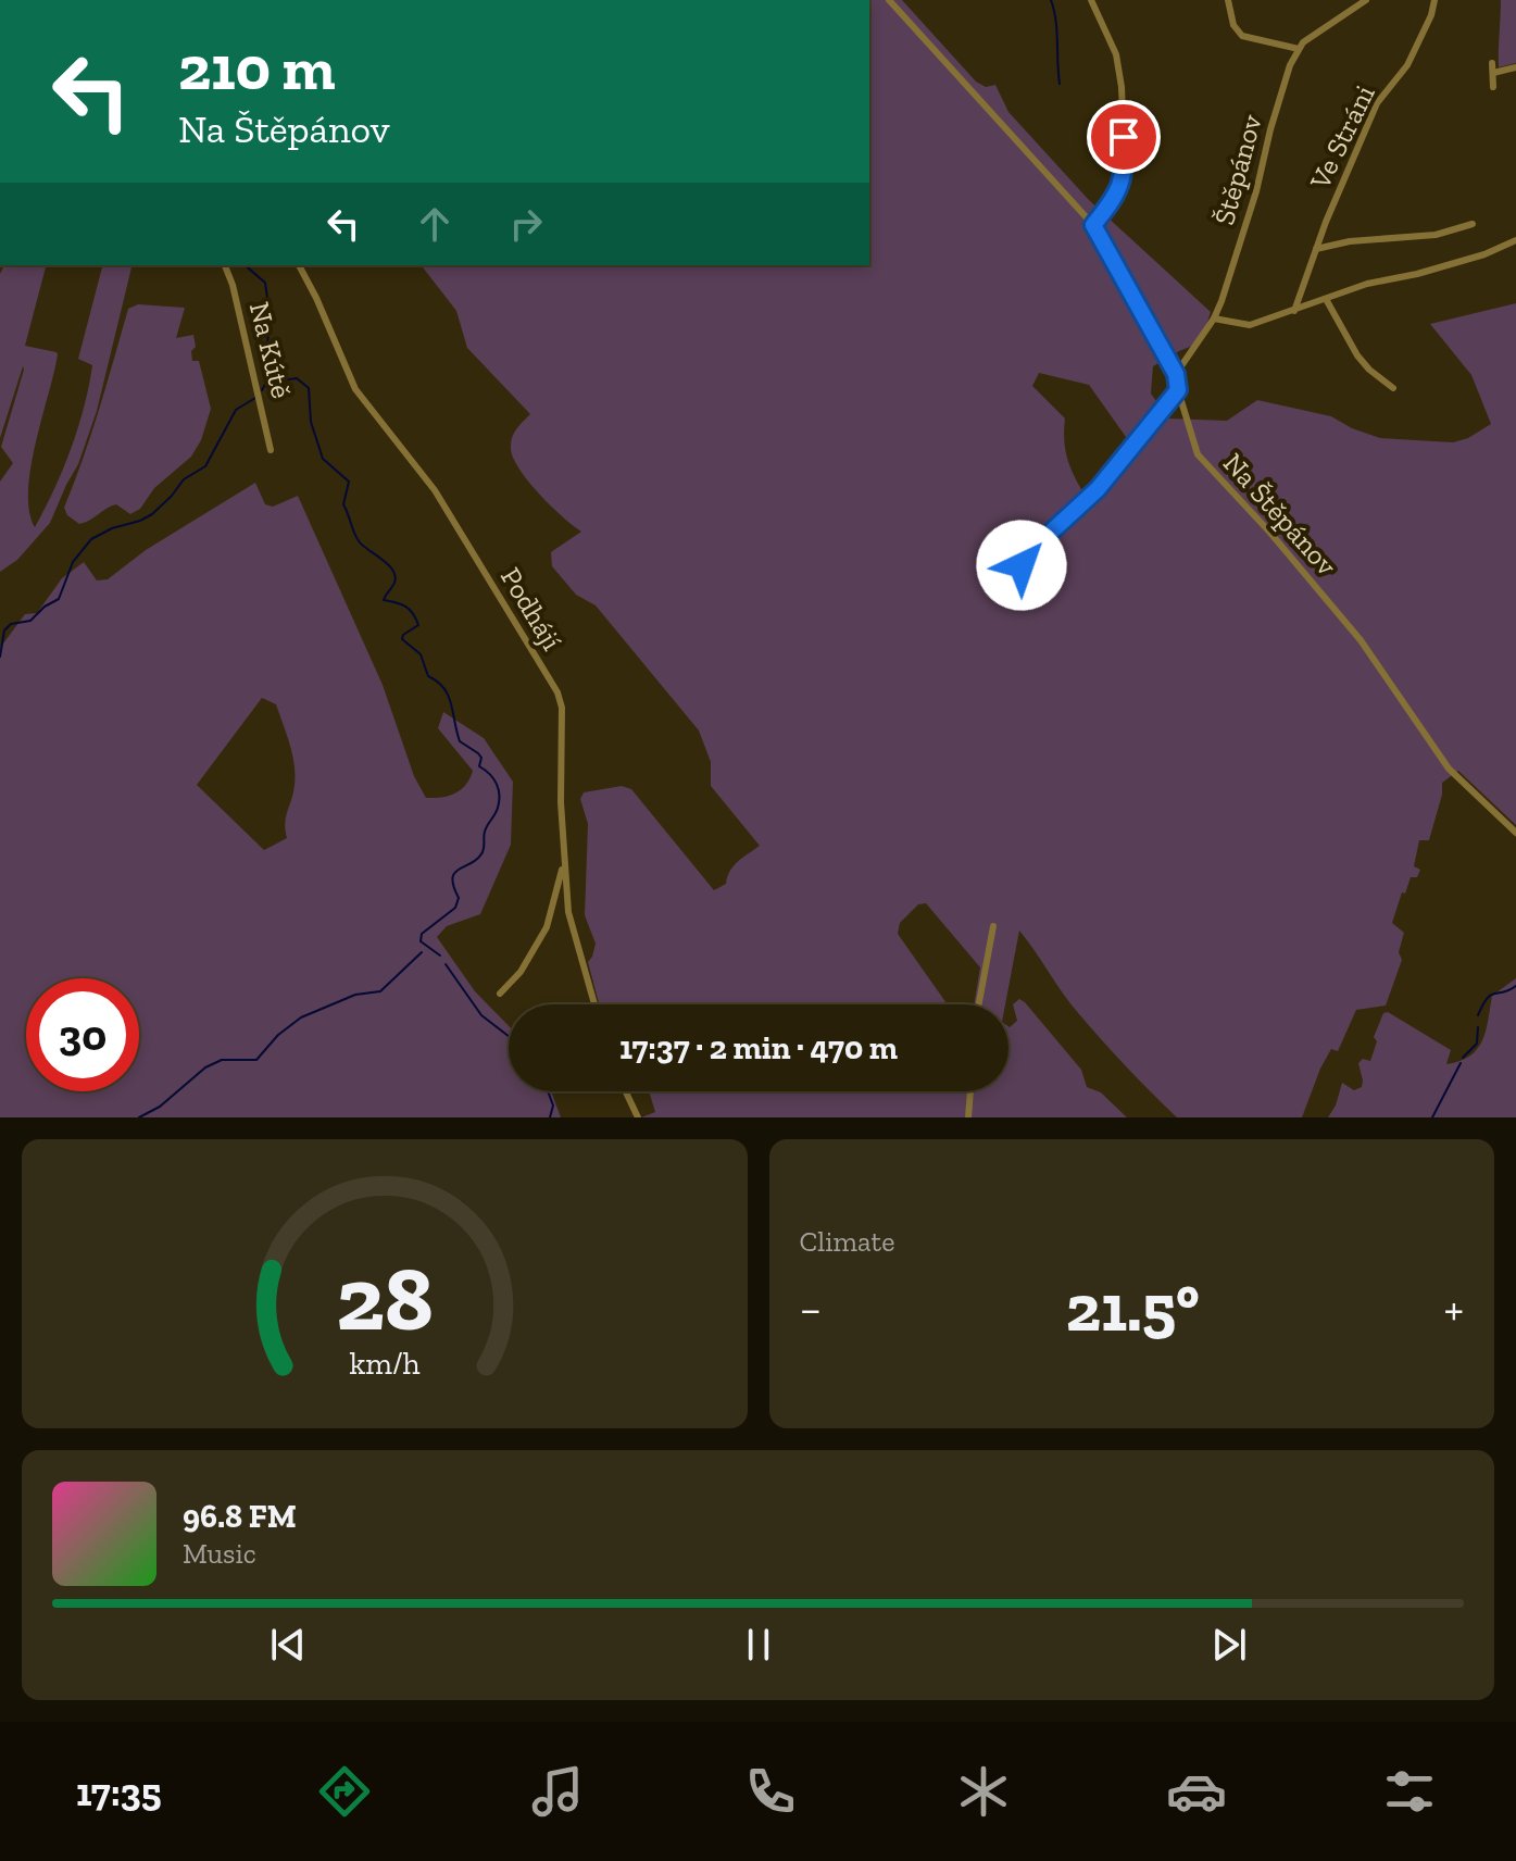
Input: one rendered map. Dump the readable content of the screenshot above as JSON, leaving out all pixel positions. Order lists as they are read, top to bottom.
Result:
{
  "streets": {
    "street": [
      "Ve Stráni",
      "Štěpánov",
      "Na Kútě",
      "Na Štěpánov",
      "Podhájí"
    ]
  },
  "crossings": [
    ["Štěpánov", "Na Štěpánov"]
  ],
  "page": {
    "turn": ["210 m", "Na Štěpánov"],
    "limit": "30",
    "trip": "17:37 · 2 min · 470 m",
    "tile": "Climate",
    "heat": ["−", "21.5°", "+"],
    "song": ["96.8 FM", "Music"],
    "tabs": "17:35",
    "gauge": ["28", "km/h"]
  }
}
